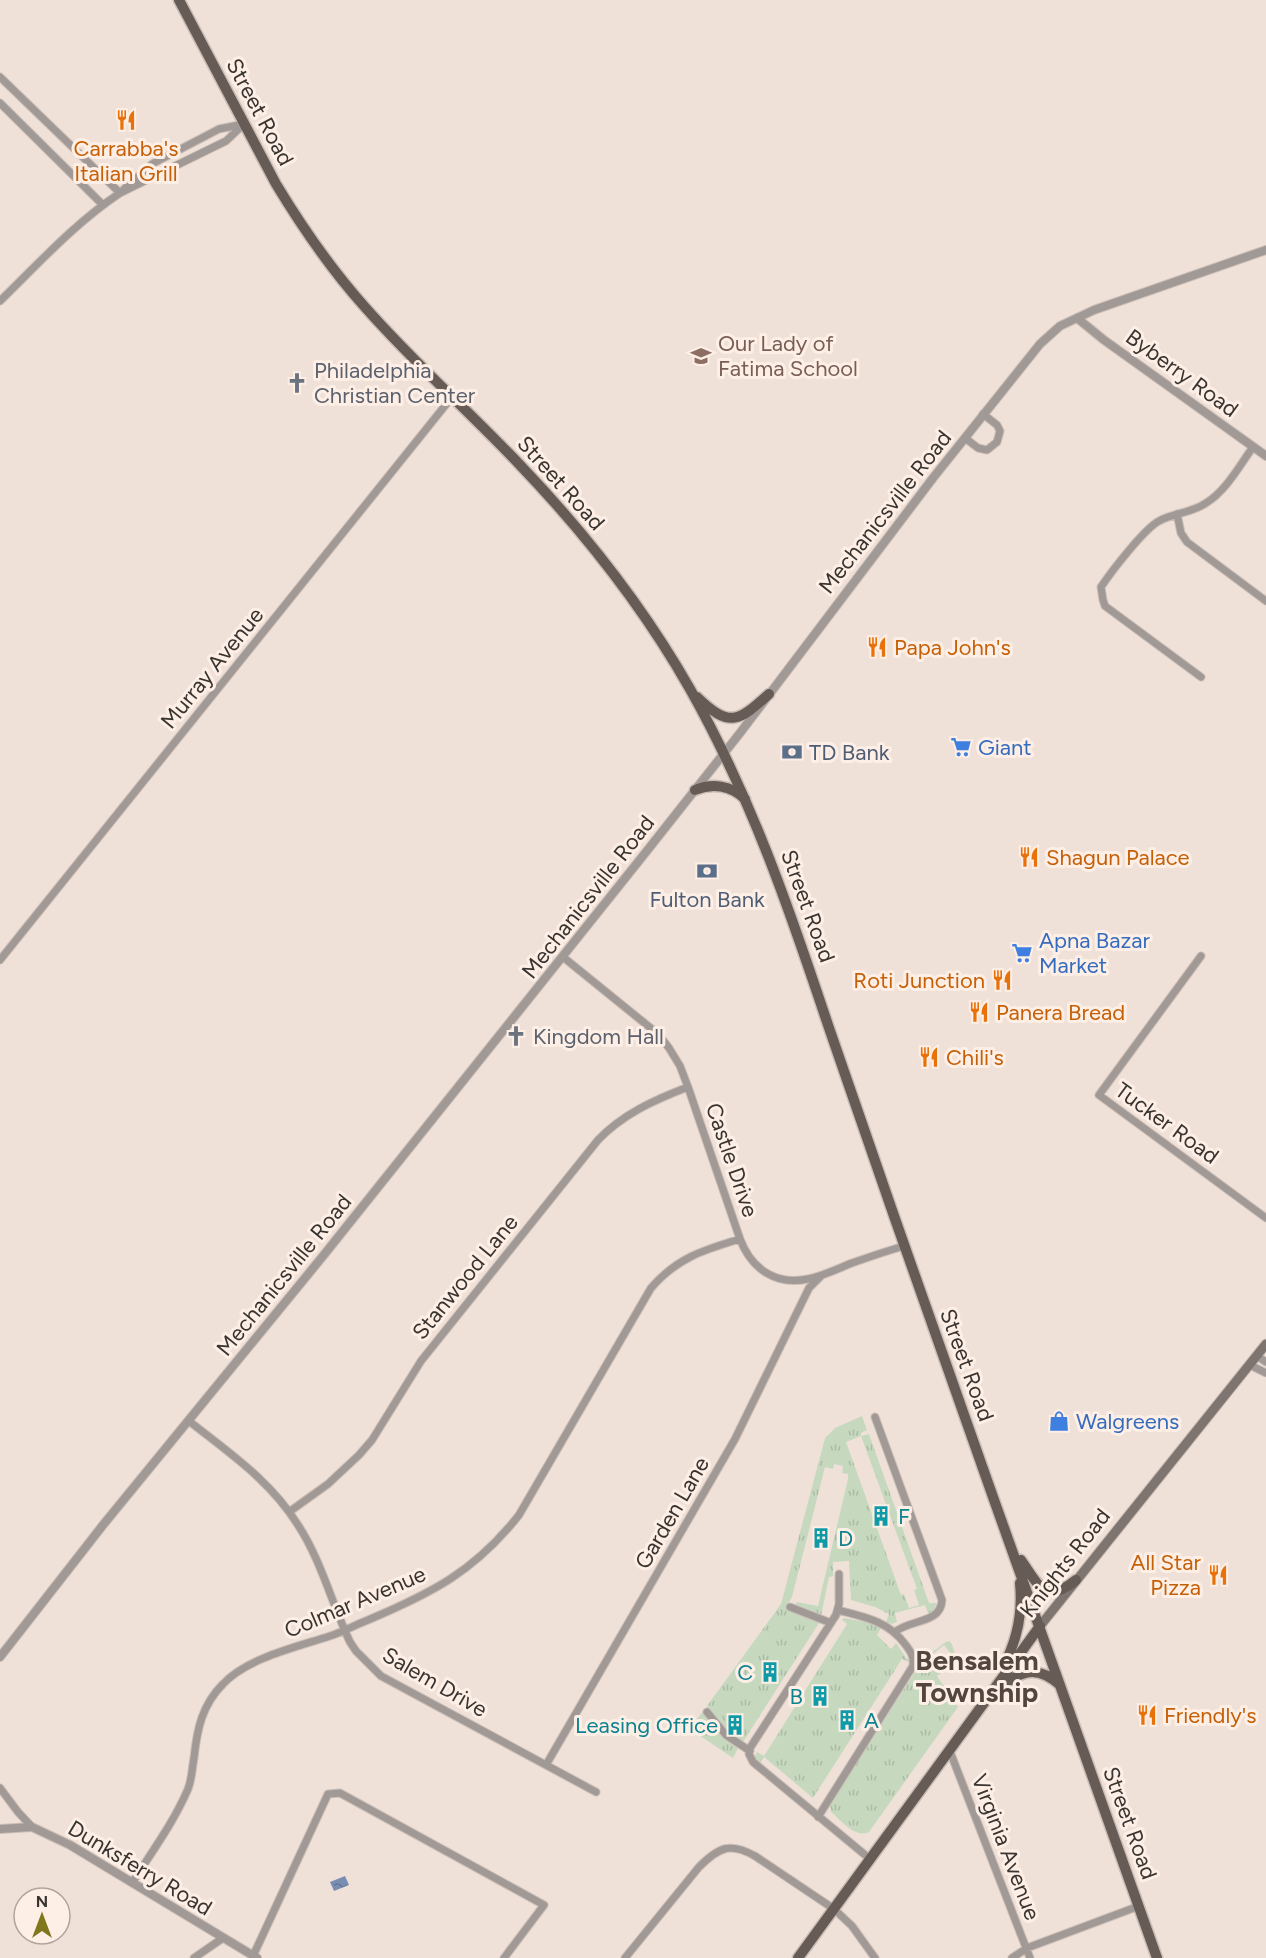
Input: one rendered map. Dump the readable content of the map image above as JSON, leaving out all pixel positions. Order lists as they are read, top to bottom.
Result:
{
  "streets": {
    "main road": ["Street Road", "Knights Road"],
    "street": [
      "Byberry Road",
      "Mechanicsville Road",
      "Murray Avenue",
      "Tucker Road",
      "Castle Drive",
      "Stanwood Lane",
      "Garden Lane",
      "Colmar Avenue",
      "Salem Drive",
      "Virginia Avenue",
      "Dunksferry Road"
    ]
  },
  "crossings": [
    ["Street Road", "Mechanicsville Road"],
    ["Street Road", "Murray Avenue"],
    ["Street Road", "Castle Drive"],
    ["Street Road", "Knights Road"],
    ["Byberry Road", "Mechanicsville Road"],
    ["Mechanicsville Road", "Castle Drive"],
    ["Mechanicsville Road", "Salem Drive"],
    ["Castle Drive", "Stanwood Lane"],
    ["Castle Drive", "Garden Lane"],
    ["Castle Drive", "Colmar Avenue"],
    ["Stanwood Lane", "Salem Drive"],
    ["Garden Lane", "Salem Drive"],
    ["Knights Road", "Virginia Avenue"],
    ["Colmar Avenue", "Salem Drive"],
    ["Colmar Avenue", "Dunksferry Road"]
  ],
  "districts": ["Bensalem Township"],
  "places": {
    "restaurant": [
      "Carrabba's Italian Grill",
      "Papa John's",
      "Shagun Palace",
      "Roti Junction",
      "Panera Bread",
      "Chili's",
      "All Star Pizza",
      "Friendly's"
    ],
    "school or university": ["Our Lady of Fatima School"],
    "church": ["Philadelphia Christian Center", "Kingdom Hall"],
    "supermarket": ["Giant", "Apna Bazar Market"],
    "bank": ["TD Bank", "Fulton Bank"],
    "shop": ["Walgreens"],
    "building": [
      "F",
      "D",
      "C",
      "B",
      "A",
      "Leasing Office"
    ]
  },
  "north": "top"
}
